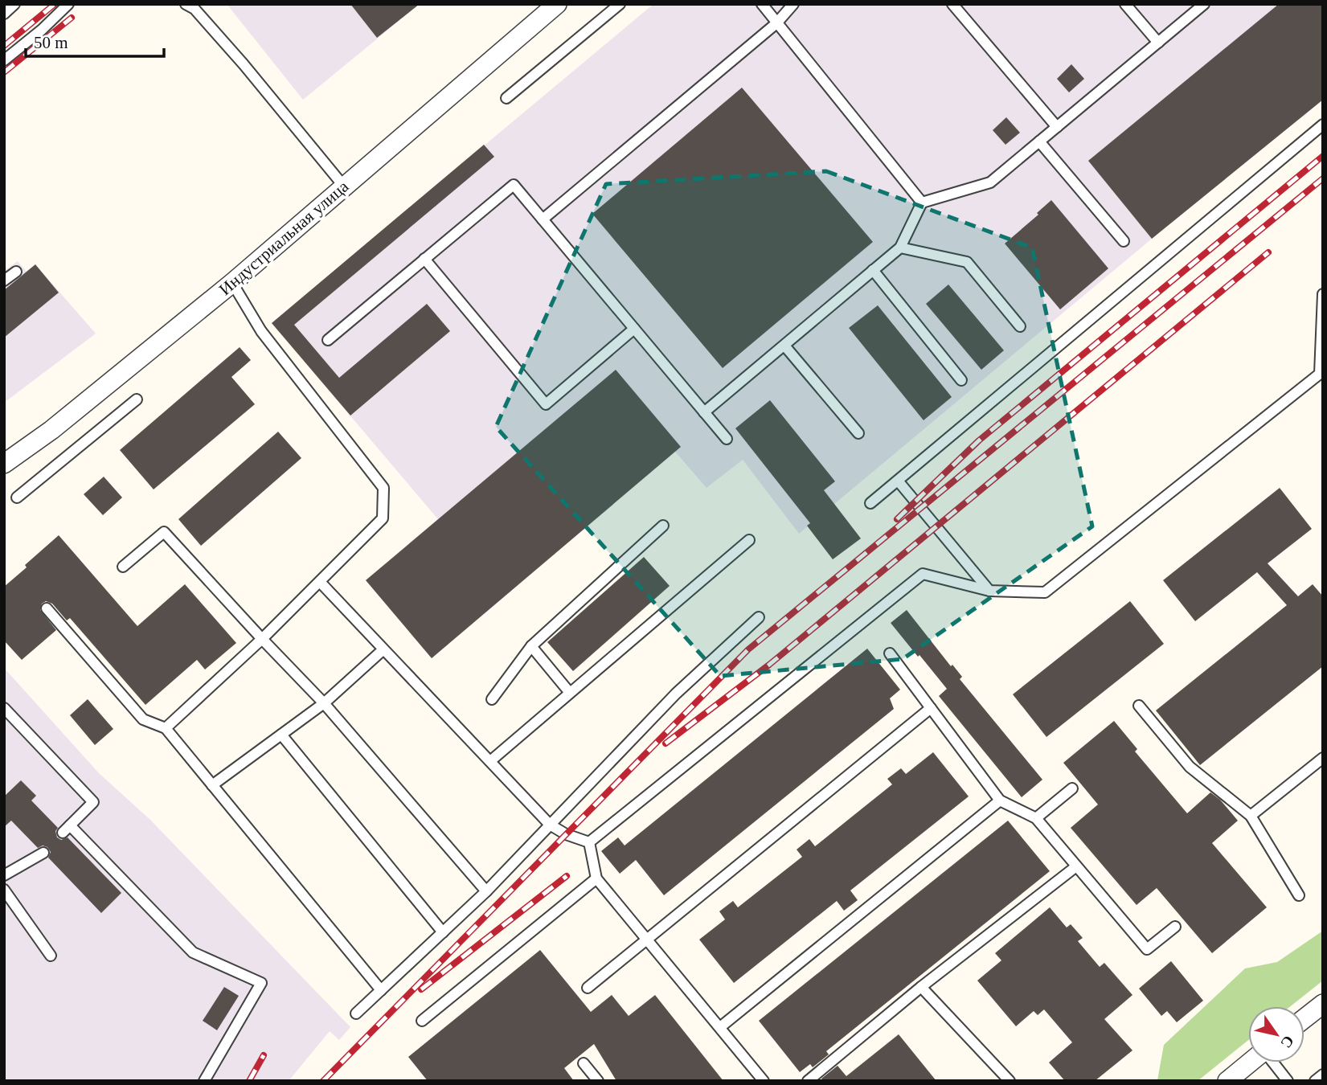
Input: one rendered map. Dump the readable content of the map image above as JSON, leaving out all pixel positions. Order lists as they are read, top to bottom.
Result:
{
  "streets": {
    "street": ["Индустриальная улица"]
  },
  "scale_bar": "50 m",
  "north": "bottom right"
}
